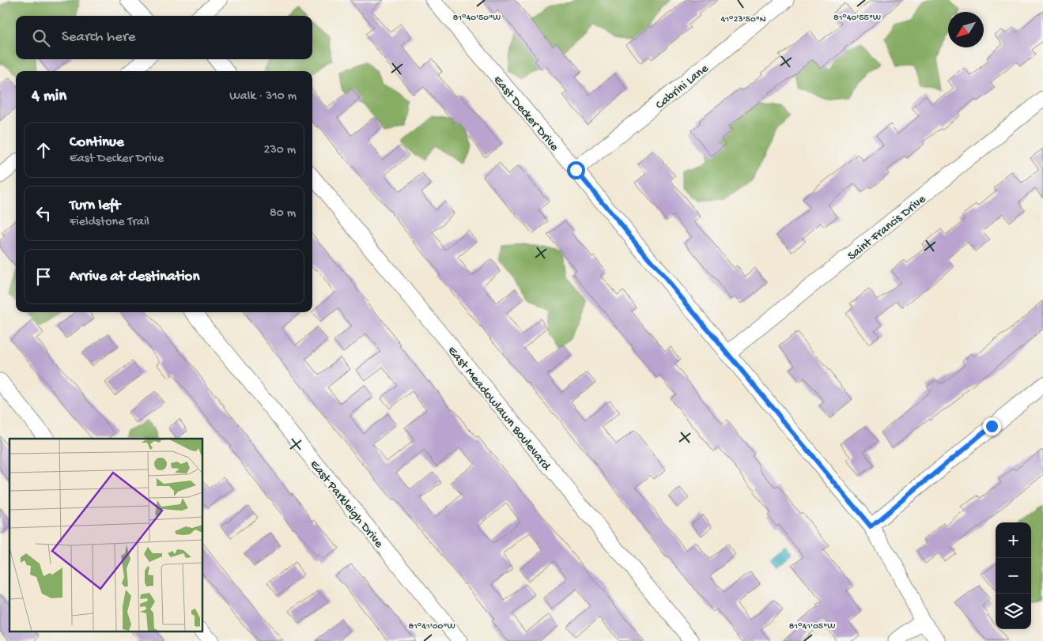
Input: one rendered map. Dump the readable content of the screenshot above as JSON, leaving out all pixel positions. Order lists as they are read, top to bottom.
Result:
{
  "streets": {
    "street": [
      "Cabrini Lane",
      "East Decker Drive",
      "Saint Francis Drive",
      "East Meadowlawn Boulevard",
      "East Parkleigh Drive"
    ]
  },
  "crossings": [
    ["Cabrini Lane", "East Decker Drive"],
    ["East Decker Drive", "Saint Francis Drive"]
  ],
  "north": "bottom left",
  "page": {
    "search": "Search here",
    "heading": ["4 min", "Walk · 310 m"],
    "list": [
      ["Continue", "East Decker Drive", "230 m"],
      ["Turn left", "Fieldstone Trail", "80 m"],
      "Arrive at destination"
    ],
    "map_buttons": ["+", "−"]
  },
  "coordinates": [
    "81°40'50\"W",
    "81°40'55\"W",
    "41°23'50\"N",
    "81°41'00\"W",
    "81°41'05\"W"
  ]
}
